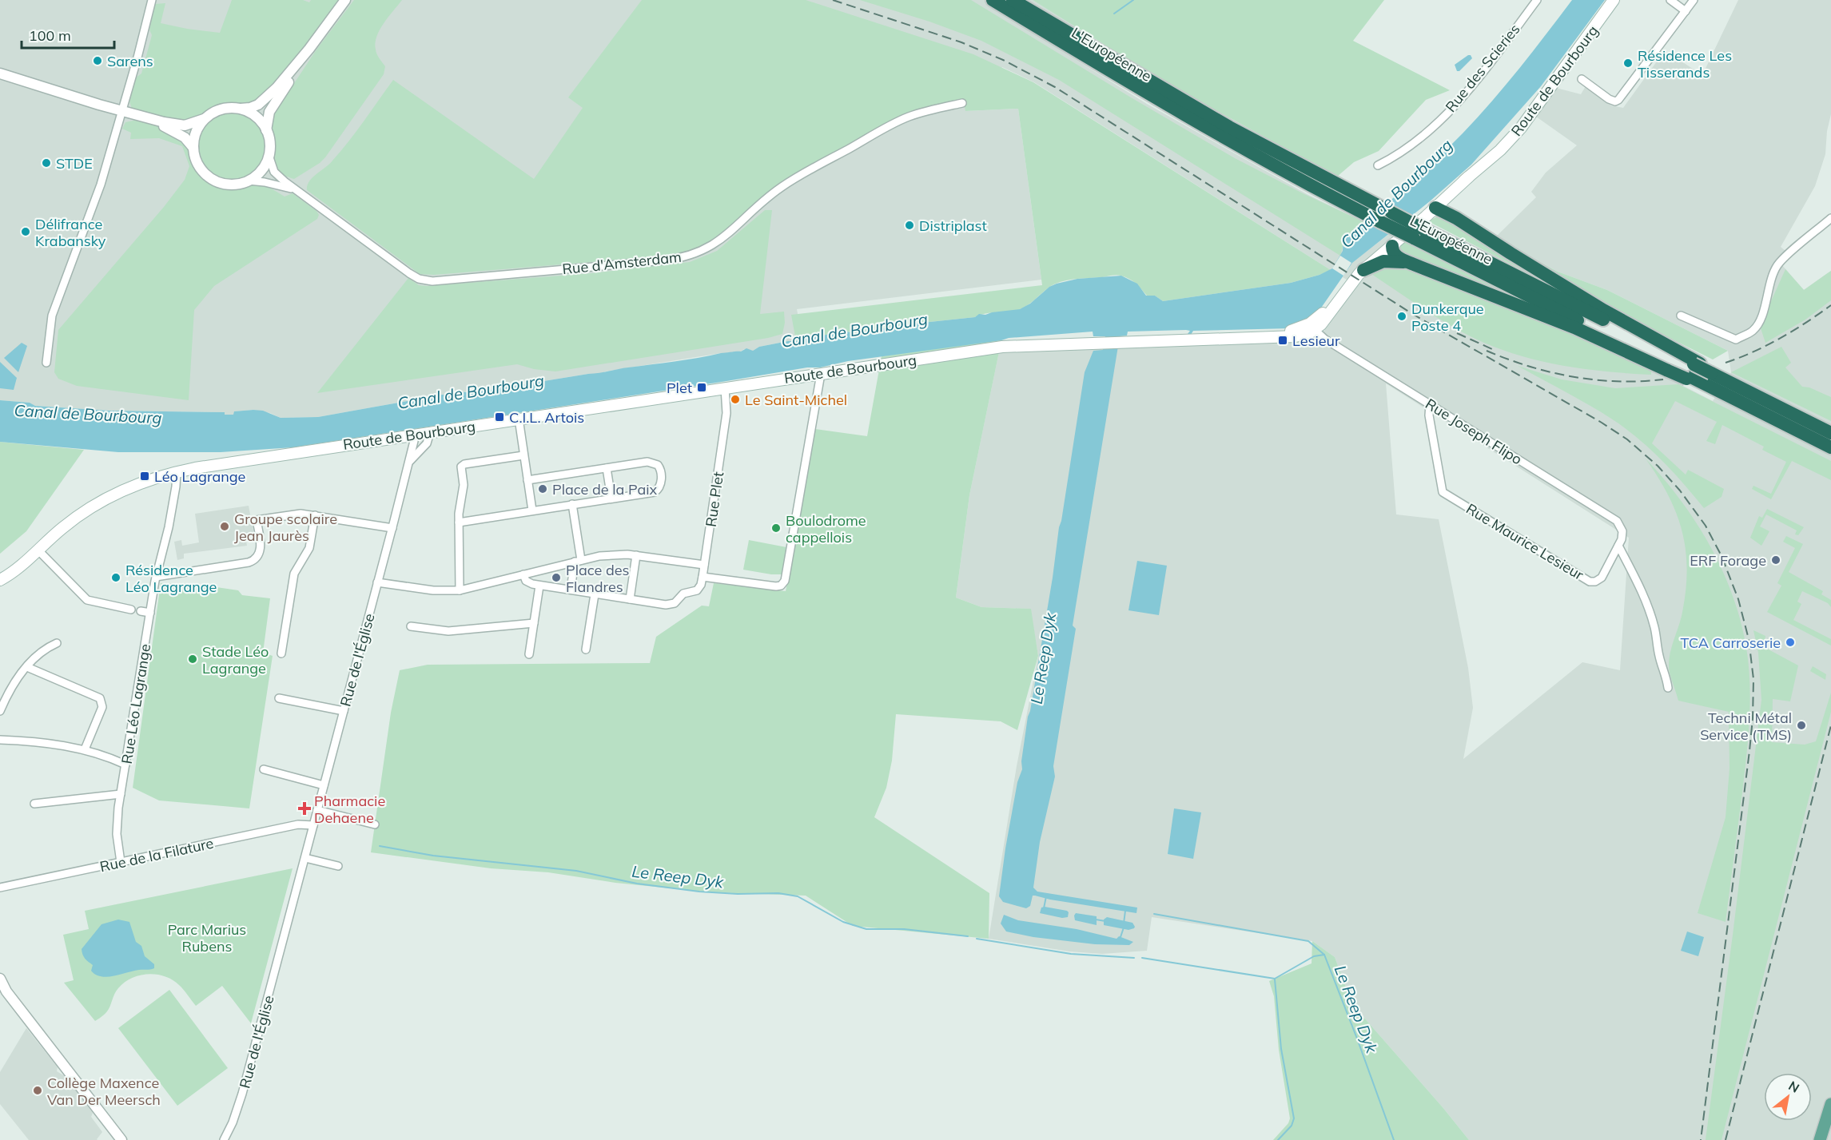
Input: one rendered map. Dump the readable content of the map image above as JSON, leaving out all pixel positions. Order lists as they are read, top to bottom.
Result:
{
  "streets": {
    "highway": ["L'Européenne"],
    "main road": ["Route de Bourbourg"],
    "street": [
      "Rue des Scieries",
      "Rue d'Amsterdam",
      "Rue Joseph Flipo",
      "Rue Plet",
      "Rue Maurice Lesieur",
      "Rue de l'Église",
      "Rue Léo Lagrange",
      "Rue de la Filature"
    ]
  },
  "crossings": [
    ["Route de Bourbourg", "Rue Joseph Flipo"],
    ["Route de Bourbourg", "Rue Plet"],
    ["Route de Bourbourg", "Rue de l'Église"],
    ["Route de Bourbourg", "Rue Léo Lagrange"],
    ["Rue Joseph Flipo", "Rue Maurice Lesieur"],
    ["Rue de l'Église", "Rue de la Filature"],
    ["Rue Léo Lagrange", "Rue de la Filature"]
  ],
  "water": ["Canal de Bourbourg", "Le Reep Dyk"],
  "parks": ["Parc Marius Rubens"],
  "places": {
    "other": [
      "Sarens",
      "Résidence Les Tisserands",
      "STDE",
      "Distriplast",
      "Délifrance Krabansky",
      "Dunkerque Poste 4",
      "Le Saint-Michel",
      "Place de la Paix",
      "Groupe scolaire Jean Jaurès",
      "Boulodrome cappellois",
      "ERF Forage",
      "Résidence Léo Lagrange",
      "Place des Flandres",
      "TCA Carroserie",
      "Stade Léo Lagrange",
      "Techni Métal Service (TMS)",
      "Collège Maxence Van Der Meersch"
    ],
    "transit": [
      "Lesieur",
      "Plet",
      "C.I.L. Artois",
      "Léo Lagrange"
    ],
    "health": ["Pharmacie Dehaene"]
  },
  "scale_bar": "100 m",
  "north": "top right"
}
